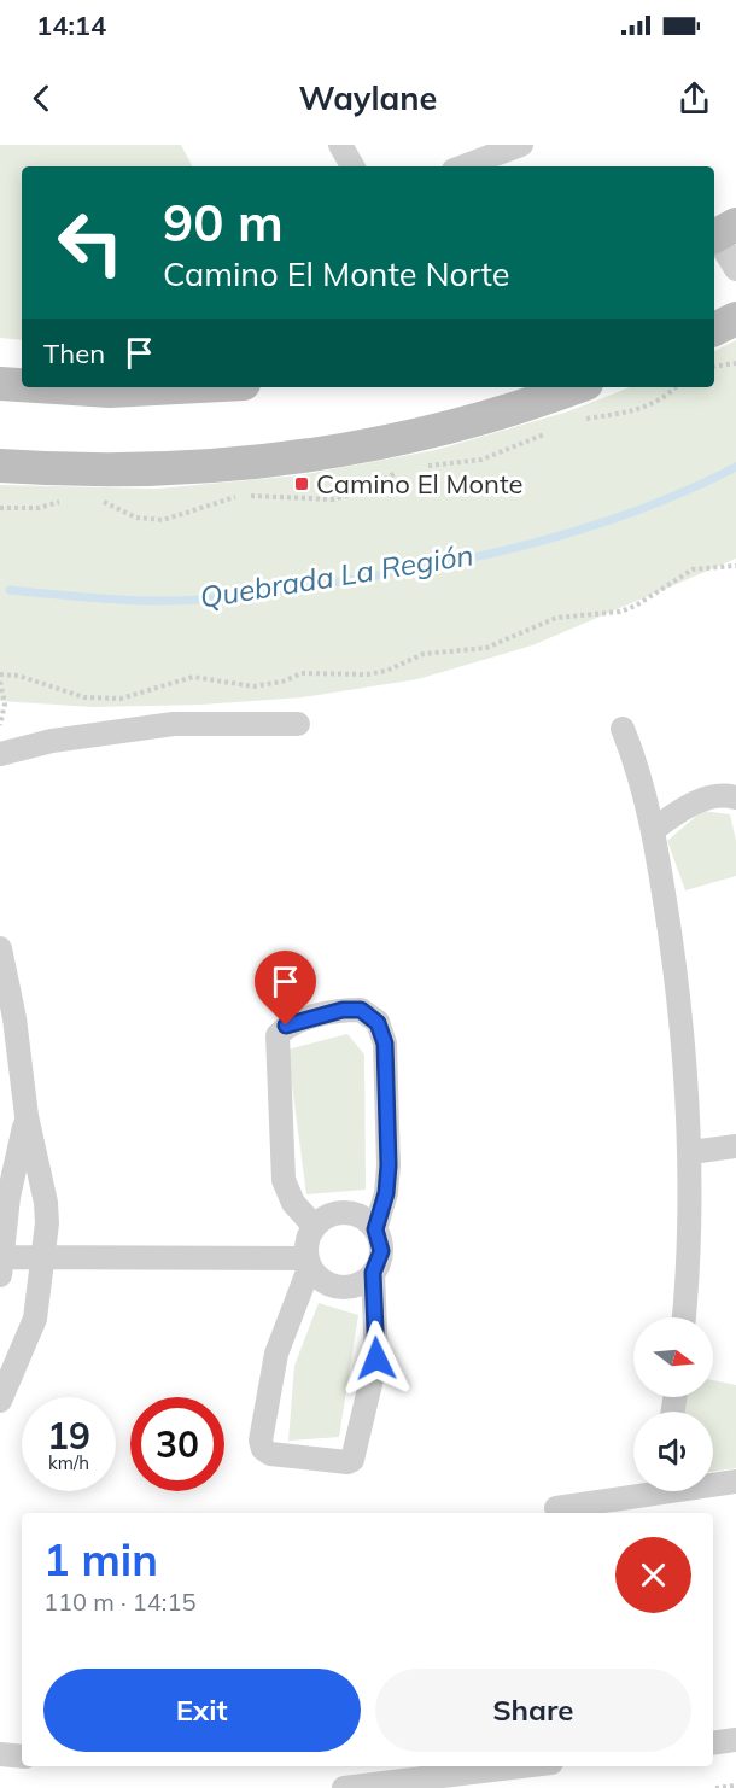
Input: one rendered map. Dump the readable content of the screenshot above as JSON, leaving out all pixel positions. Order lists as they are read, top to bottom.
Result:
{
  "water": ["Quebrada La Región"],
  "places": {
    "transit": ["Camino El Monte"]
  },
  "north": "right",
  "page": {
    "status": "14:14",
    "header": "Waylane",
    "turn": ["90 m", "Camino El Monte Norte"],
    "then": "Then",
    "speed": "19 km/h",
    "limit": "30",
    "heading": ["1 min", "110 m · 14:15"],
    "buttons": ["Exit", "Share"]
  }
}
